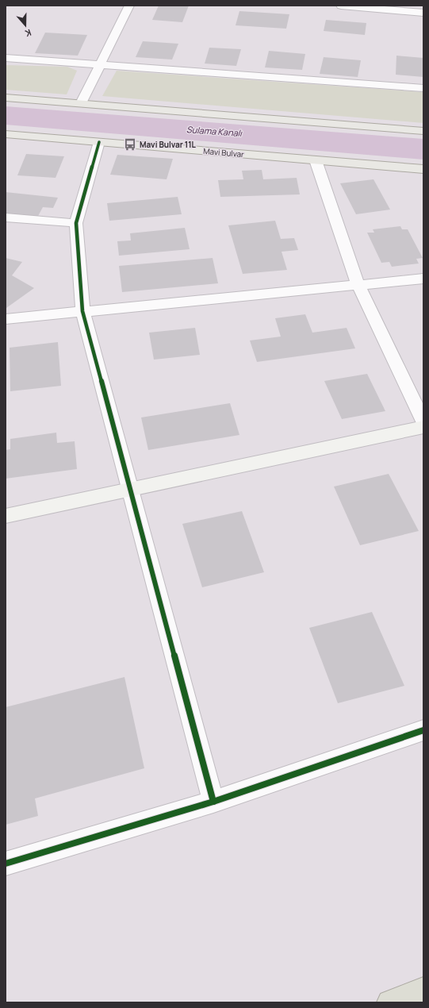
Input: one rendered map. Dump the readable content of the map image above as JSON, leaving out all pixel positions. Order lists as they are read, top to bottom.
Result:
{
  "streets": {
    "main road": ["Mavi Bulvar"]
  },
  "water": ["Sulama Kanalı"],
  "places": {
    "bus stop": ["Mavi Bulvar 11L"]
  },
  "north": "bottom"
}
